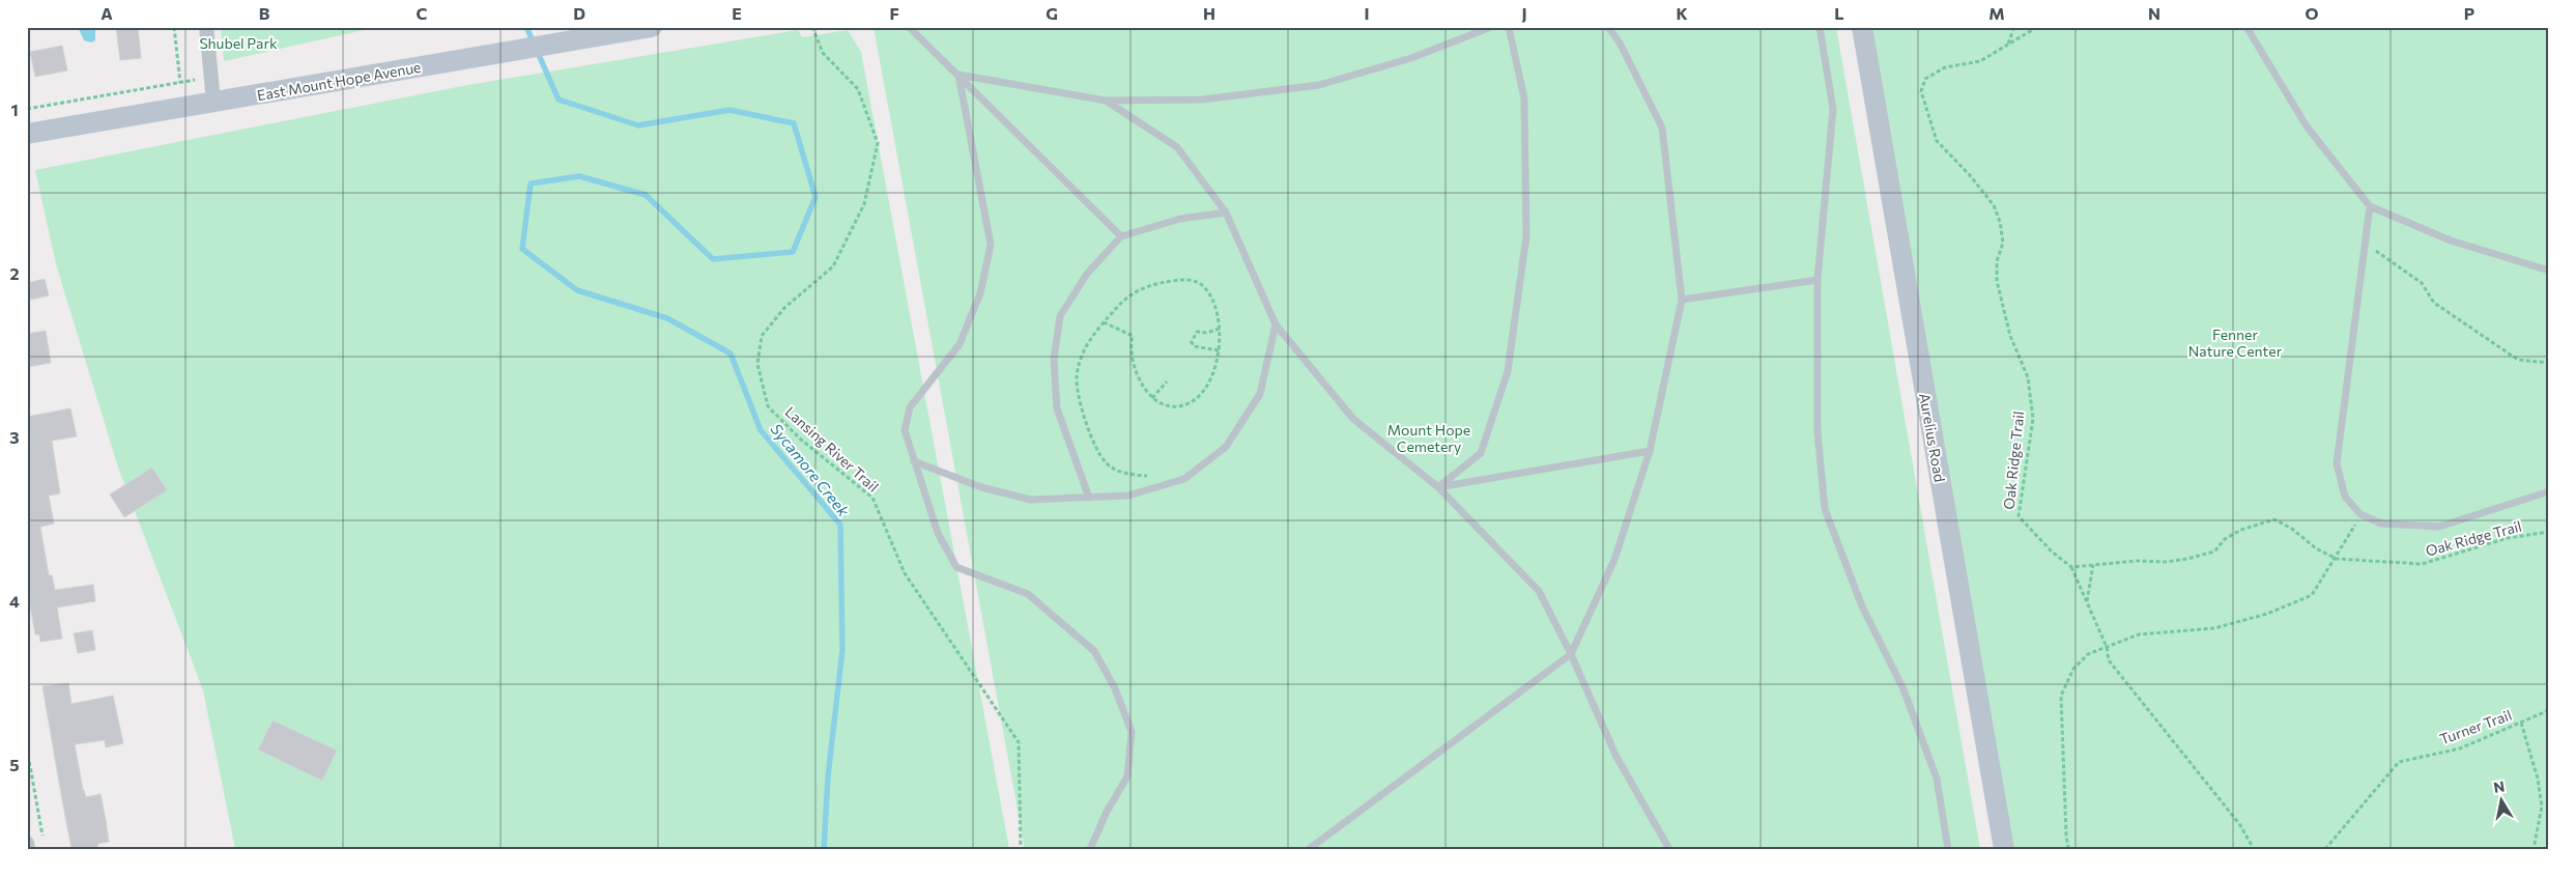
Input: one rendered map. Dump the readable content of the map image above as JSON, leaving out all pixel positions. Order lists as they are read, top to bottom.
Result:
{
  "streets": {
    "street": ["East Mount Hope Avenue", "Aurelius Road"],
    "path": ["Lansing River Trail", "Oak Ridge Trail", "Turner Trail"]
  },
  "water": ["Sycamore Creek"],
  "parks": ["Shubel Park", "Fenner Nature Center", "Mount Hope Cemetery"],
  "north": "top",
  "grid": {
    "columns": [
      "A",
      "B",
      "C",
      "D",
      "E",
      "F",
      "G",
      "H",
      "I",
      "J",
      "K",
      "L",
      "M",
      "N",
      "O",
      "P"
    ],
    "rows": [
      "1",
      "2",
      "3",
      "4",
      "5"
    ]
  }
}
